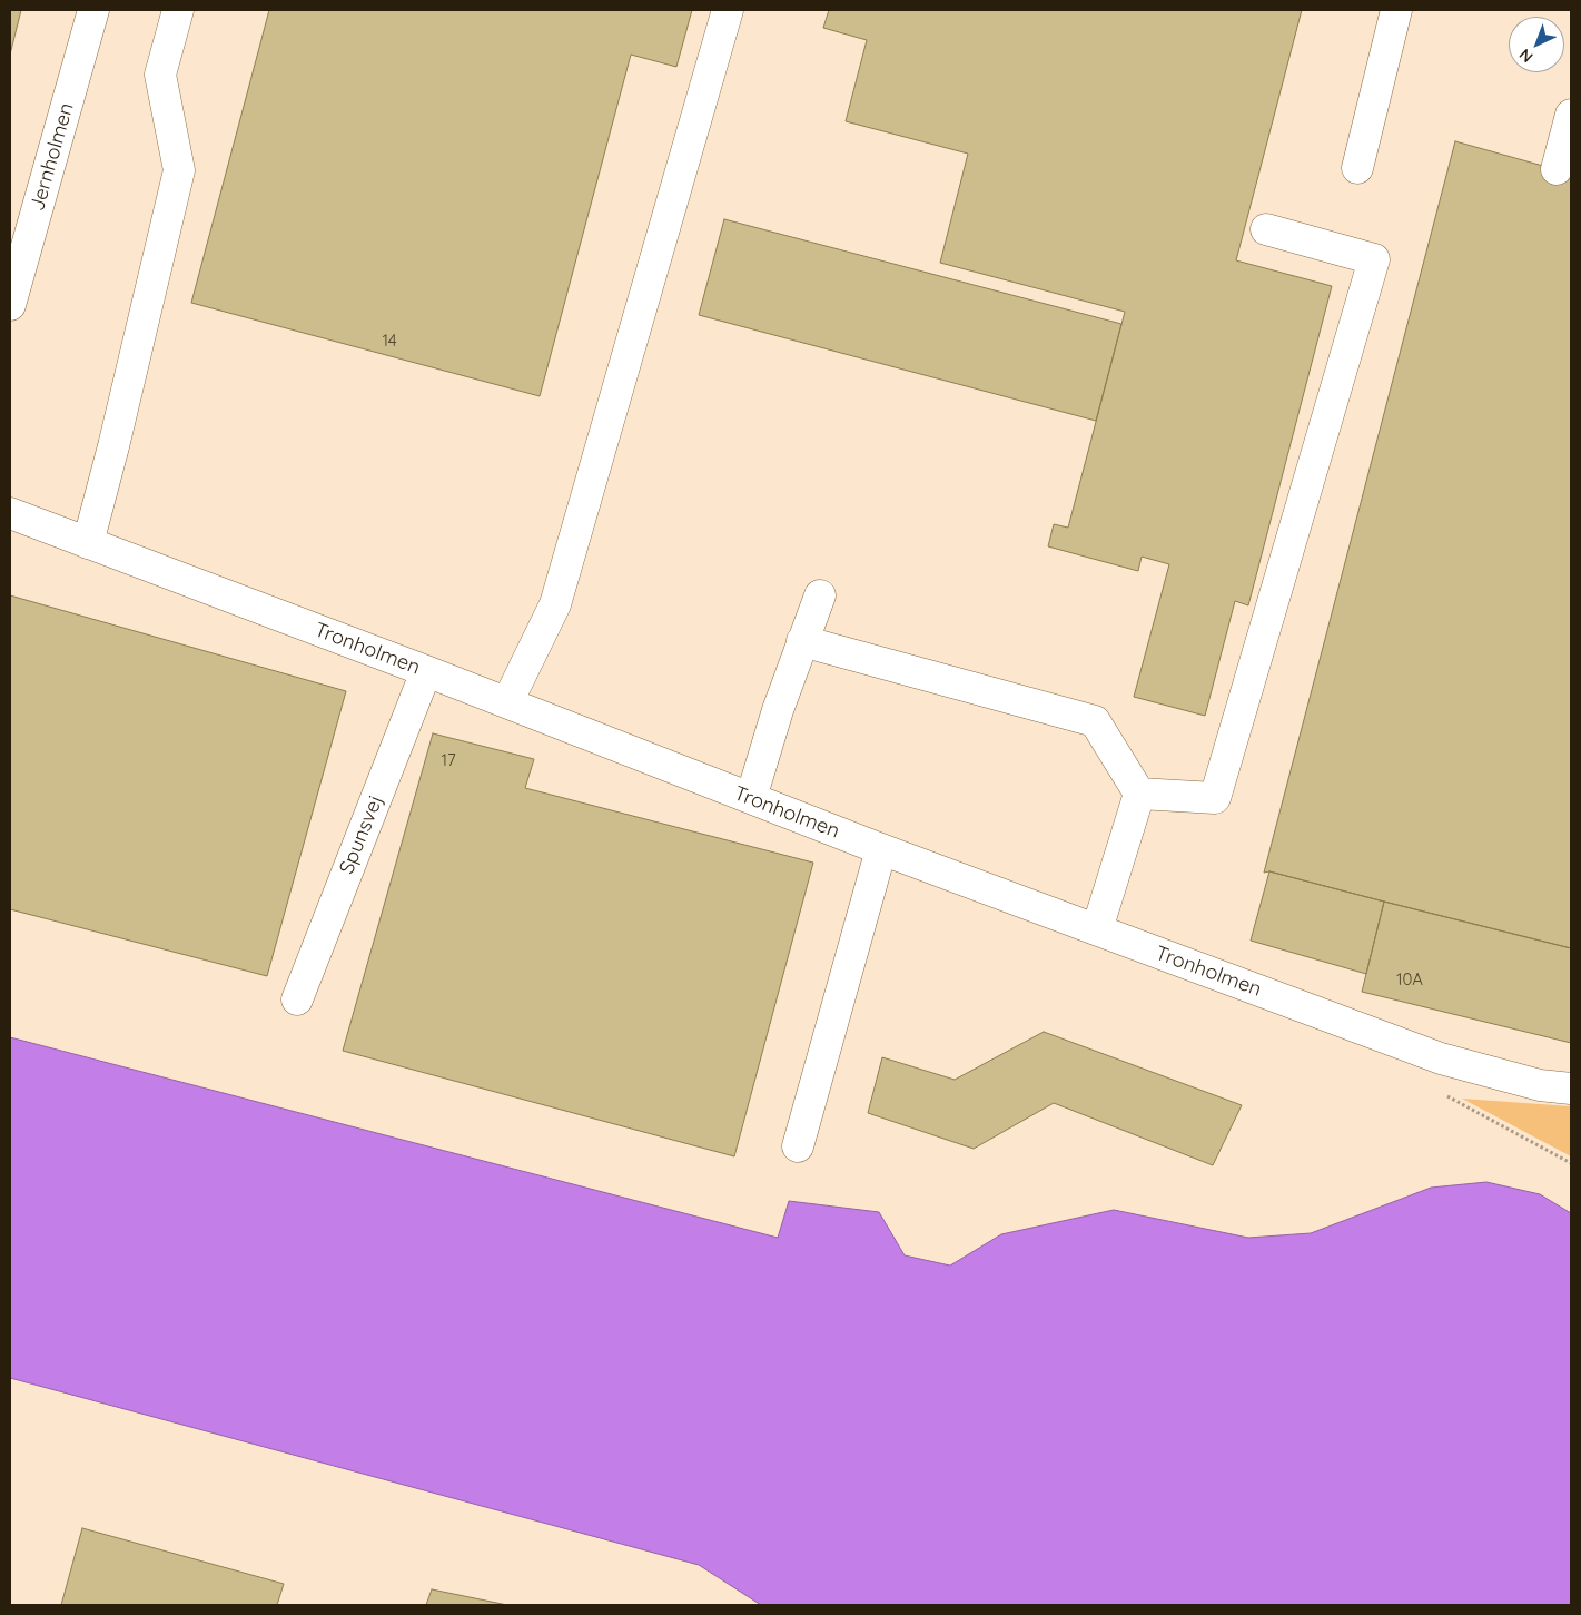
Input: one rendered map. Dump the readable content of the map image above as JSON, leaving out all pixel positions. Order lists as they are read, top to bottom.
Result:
{
  "streets": {
    "street": ["Jernholmen", "Tronholmen", "Spunsvej"]
  },
  "crossings": [
    ["Tronholmen", "Spunsvej"]
  ],
  "house_numbers": ["14", "17", "10A"],
  "north": "bottom left"
}
